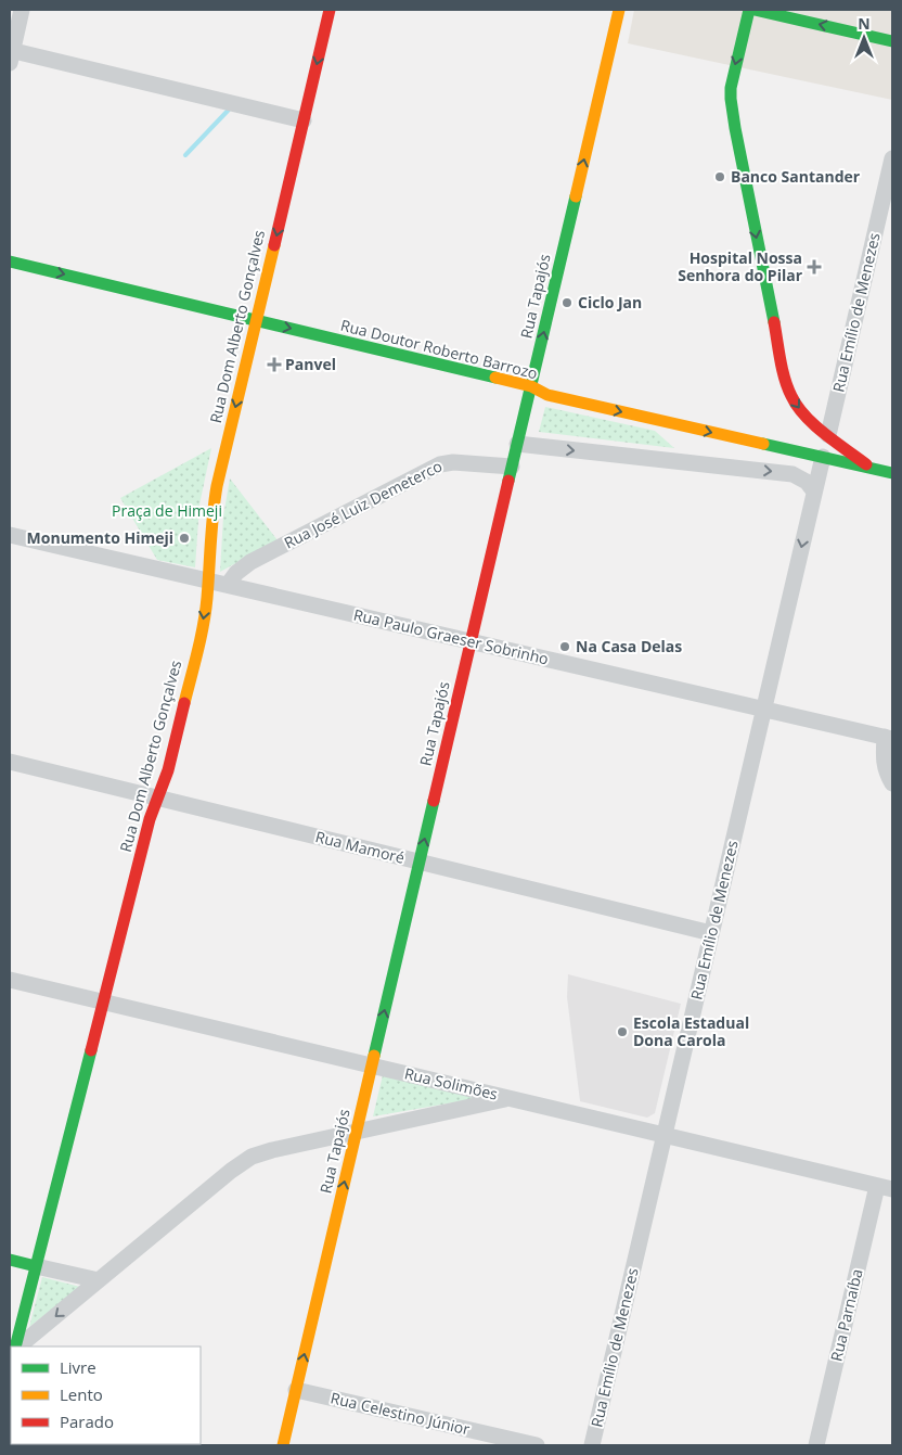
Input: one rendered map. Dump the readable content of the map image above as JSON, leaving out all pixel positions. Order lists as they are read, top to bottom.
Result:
{
  "streets": {
    "main road": ["Rua Tapajós", "Rua Dom Alberto Gonçalves", "Rua Doutor Roberto Barrozo"],
    "street": [
      "Rua Emílio de Menezes",
      "Rua José Luiz Demeterco",
      "Rua Paulo Graeser Sobrinho",
      "Rua Mamoré",
      "Rua Solimões",
      "Rua Parnaíba",
      "Rua Celestino Júnior"
    ]
  },
  "crossings": [
    ["Rua Tapajós", "Rua Doutor Roberto Barrozo"],
    ["Rua Tapajós", "Rua José Luiz Demeterco"],
    ["Rua Tapajós", "Rua Paulo Graeser Sobrinho"],
    ["Rua Tapajós", "Rua Mamoré"],
    ["Rua Tapajós", "Rua Solimões"],
    ["Rua Tapajós", "Rua Celestino Júnior"],
    ["Rua Emílio de Menezes", "Rua Doutor Roberto Barrozo"],
    ["Rua Emílio de Menezes", "Rua Paulo Graeser Sobrinho"],
    ["Rua Emílio de Menezes", "Rua Mamoré"],
    ["Rua Emílio de Menezes", "Rua Solimões"],
    ["Rua Dom Alberto Gonçalves", "Rua Doutor Roberto Barrozo"],
    ["Rua Dom Alberto Gonçalves", "Rua Paulo Graeser Sobrinho"],
    ["Rua Dom Alberto Gonçalves", "Rua Mamoré"],
    ["Rua Dom Alberto Gonçalves", "Rua Solimões"],
    ["Rua José Luiz Demeterco", "Rua Paulo Graeser Sobrinho"],
    ["Rua Solimões", "Rua Parnaíba"]
  ],
  "one_way": ["Rua Tapajós", "Rua Dom Alberto Gonçalves", "Rua Doutor Roberto Barrozo"],
  "parks": ["Praça de Himeji"],
  "places": {
    "other": [
      "Banco Santander",
      "Ciclo Jan",
      "Monumento Himeji",
      "Na Casa Delas",
      "Escola Estadual Dona Carola"
    ],
    "health": ["Hospital Nossa Senhora do Pilar", "Panvel"]
  },
  "legend": ["Livre", "Lento", "Parado"],
  "north": "top"
}
